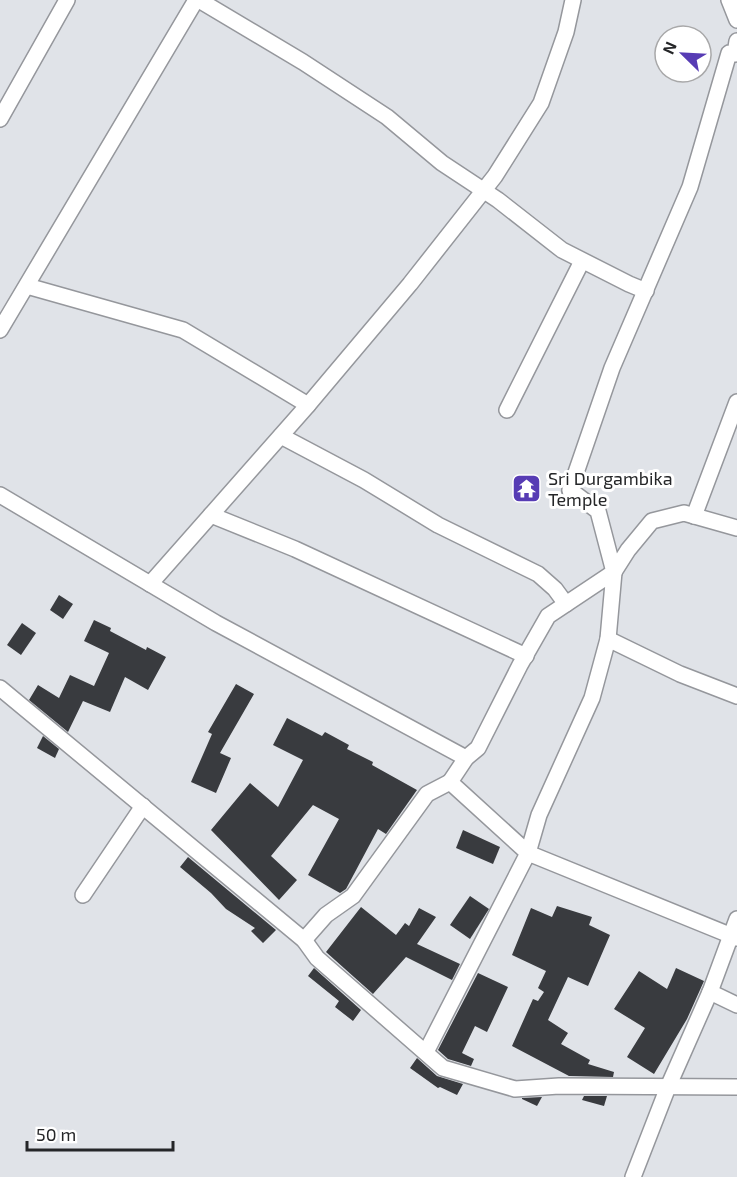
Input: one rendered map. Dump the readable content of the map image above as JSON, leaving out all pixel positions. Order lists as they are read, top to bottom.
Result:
{
  "places": {
    "temple": ["Sri Durgambika Temple"]
  },
  "scale_bar": "50 m",
  "north": "top left"
}
